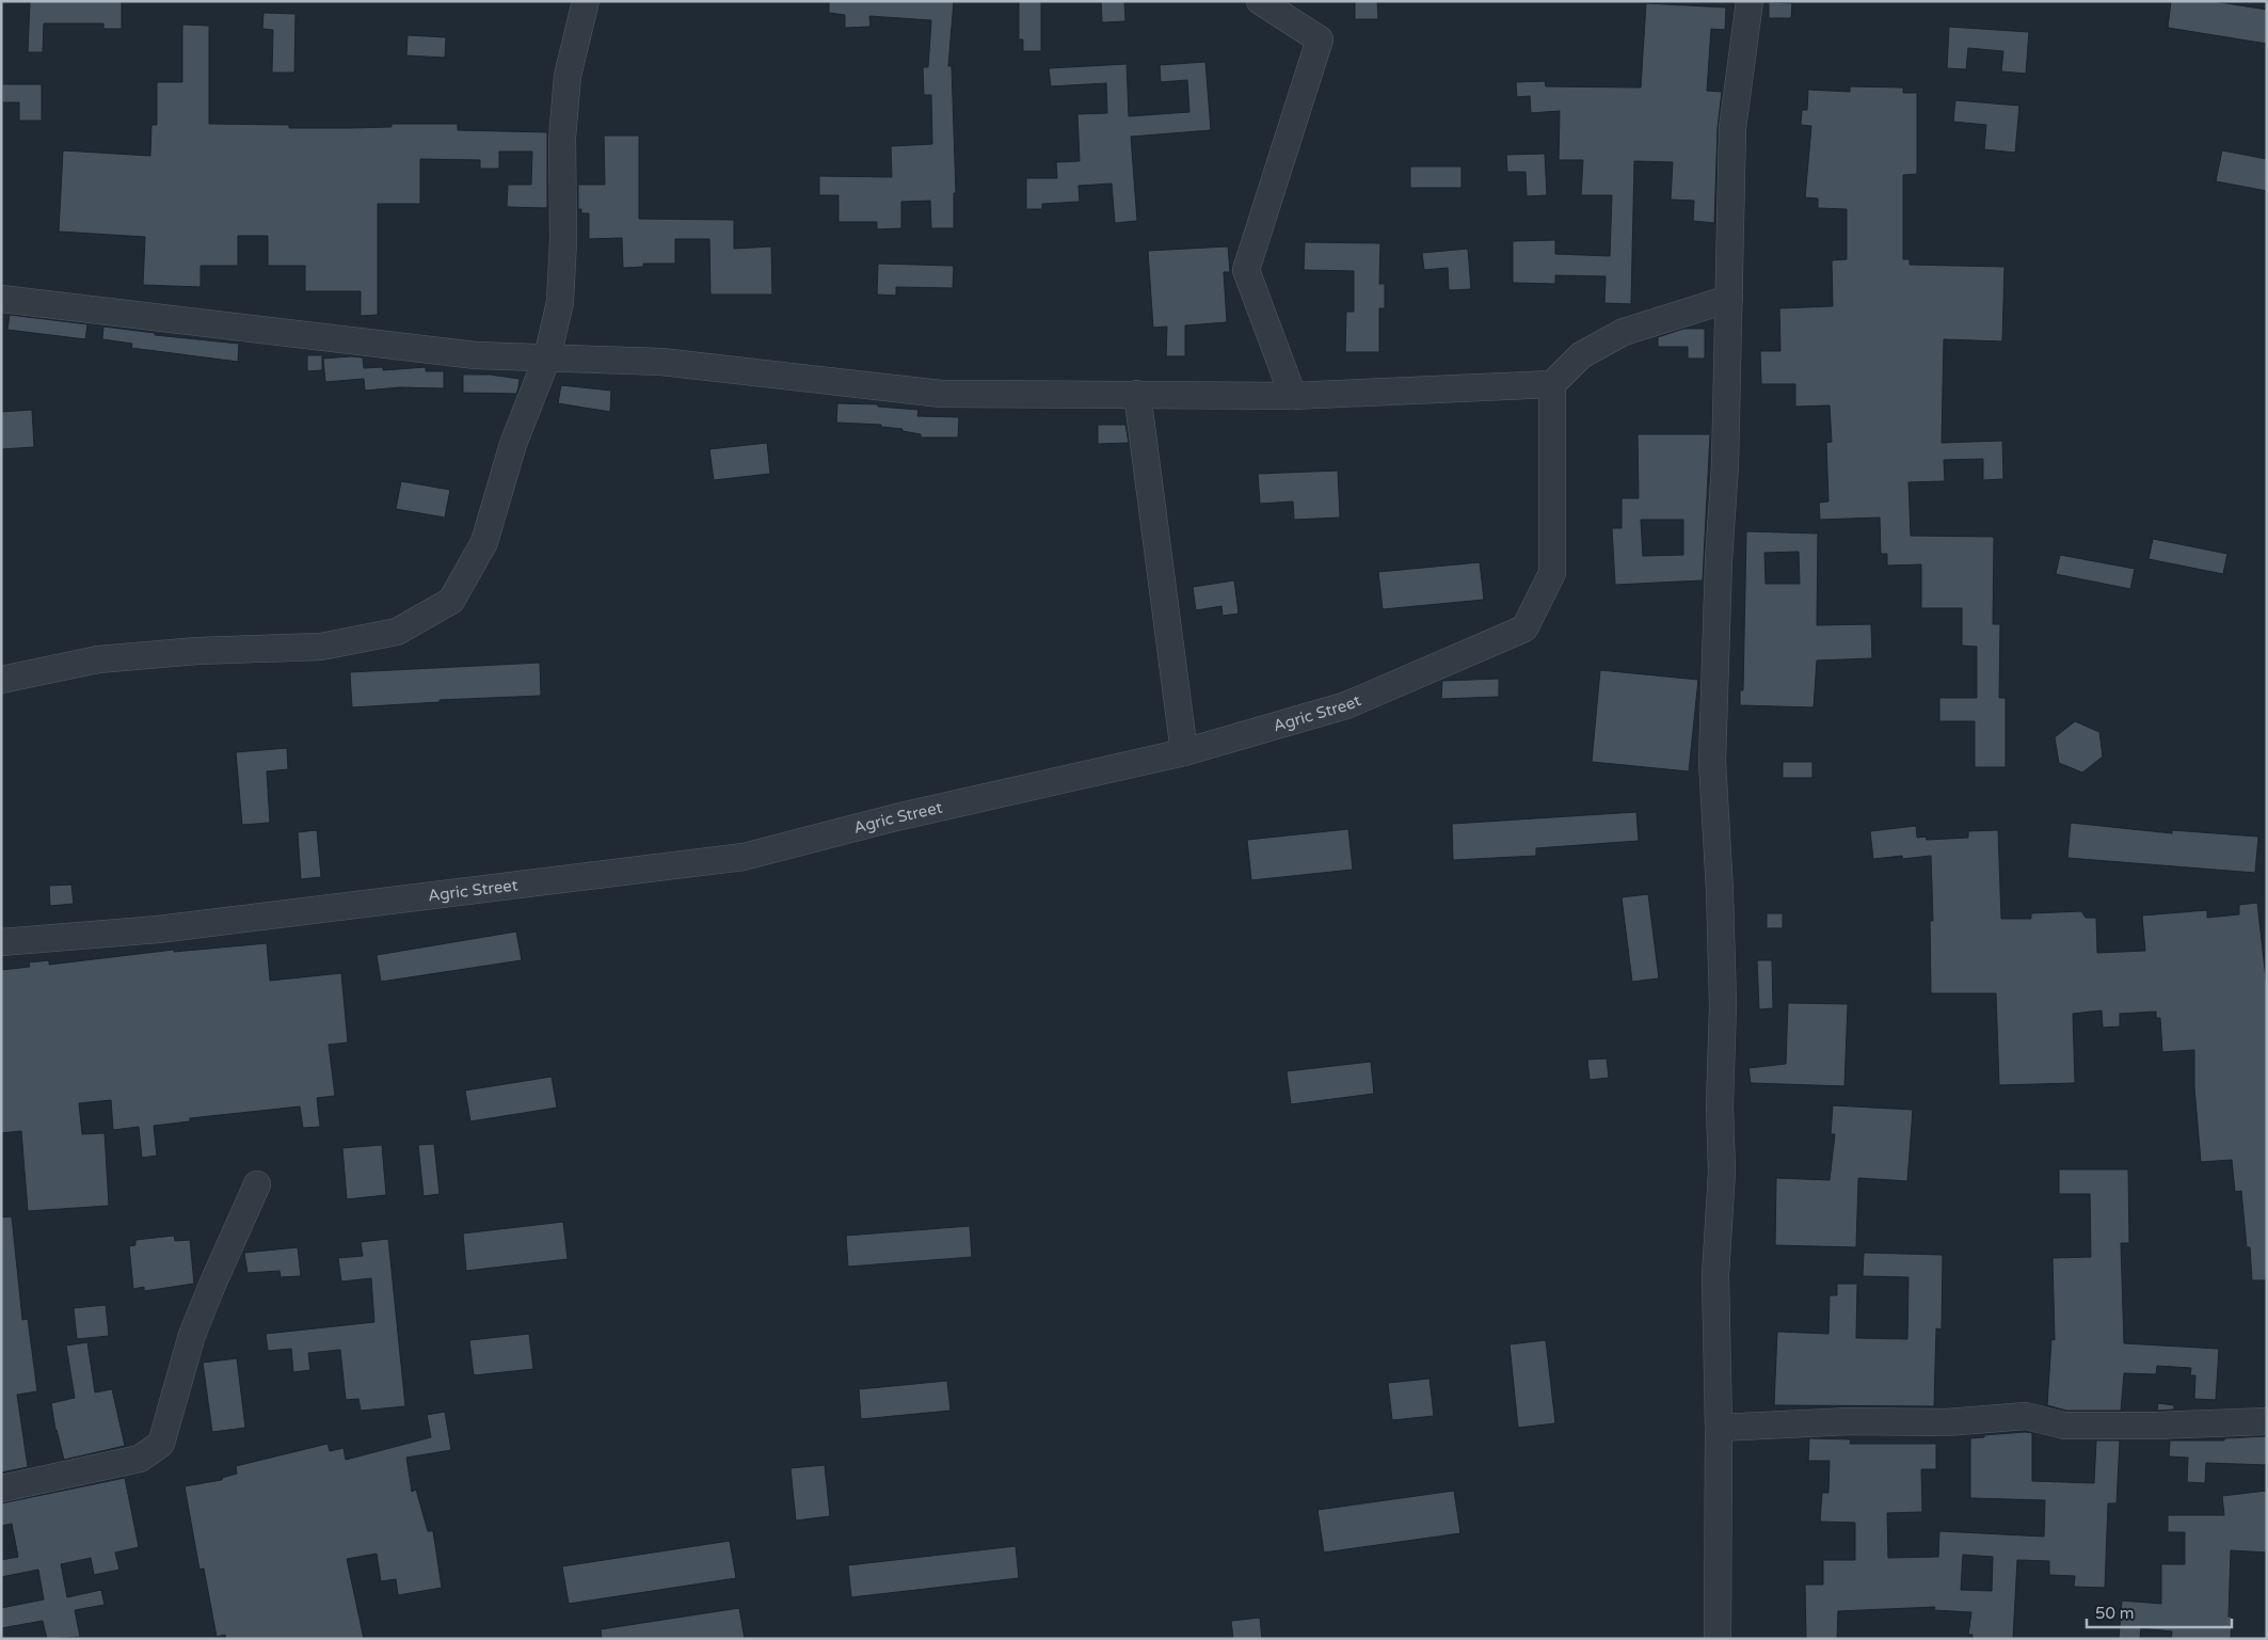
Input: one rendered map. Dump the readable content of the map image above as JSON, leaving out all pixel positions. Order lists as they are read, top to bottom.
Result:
{
  "streets": {
    "street": ["Agric Street"]
  },
  "scale_bar": "50 m"
}
